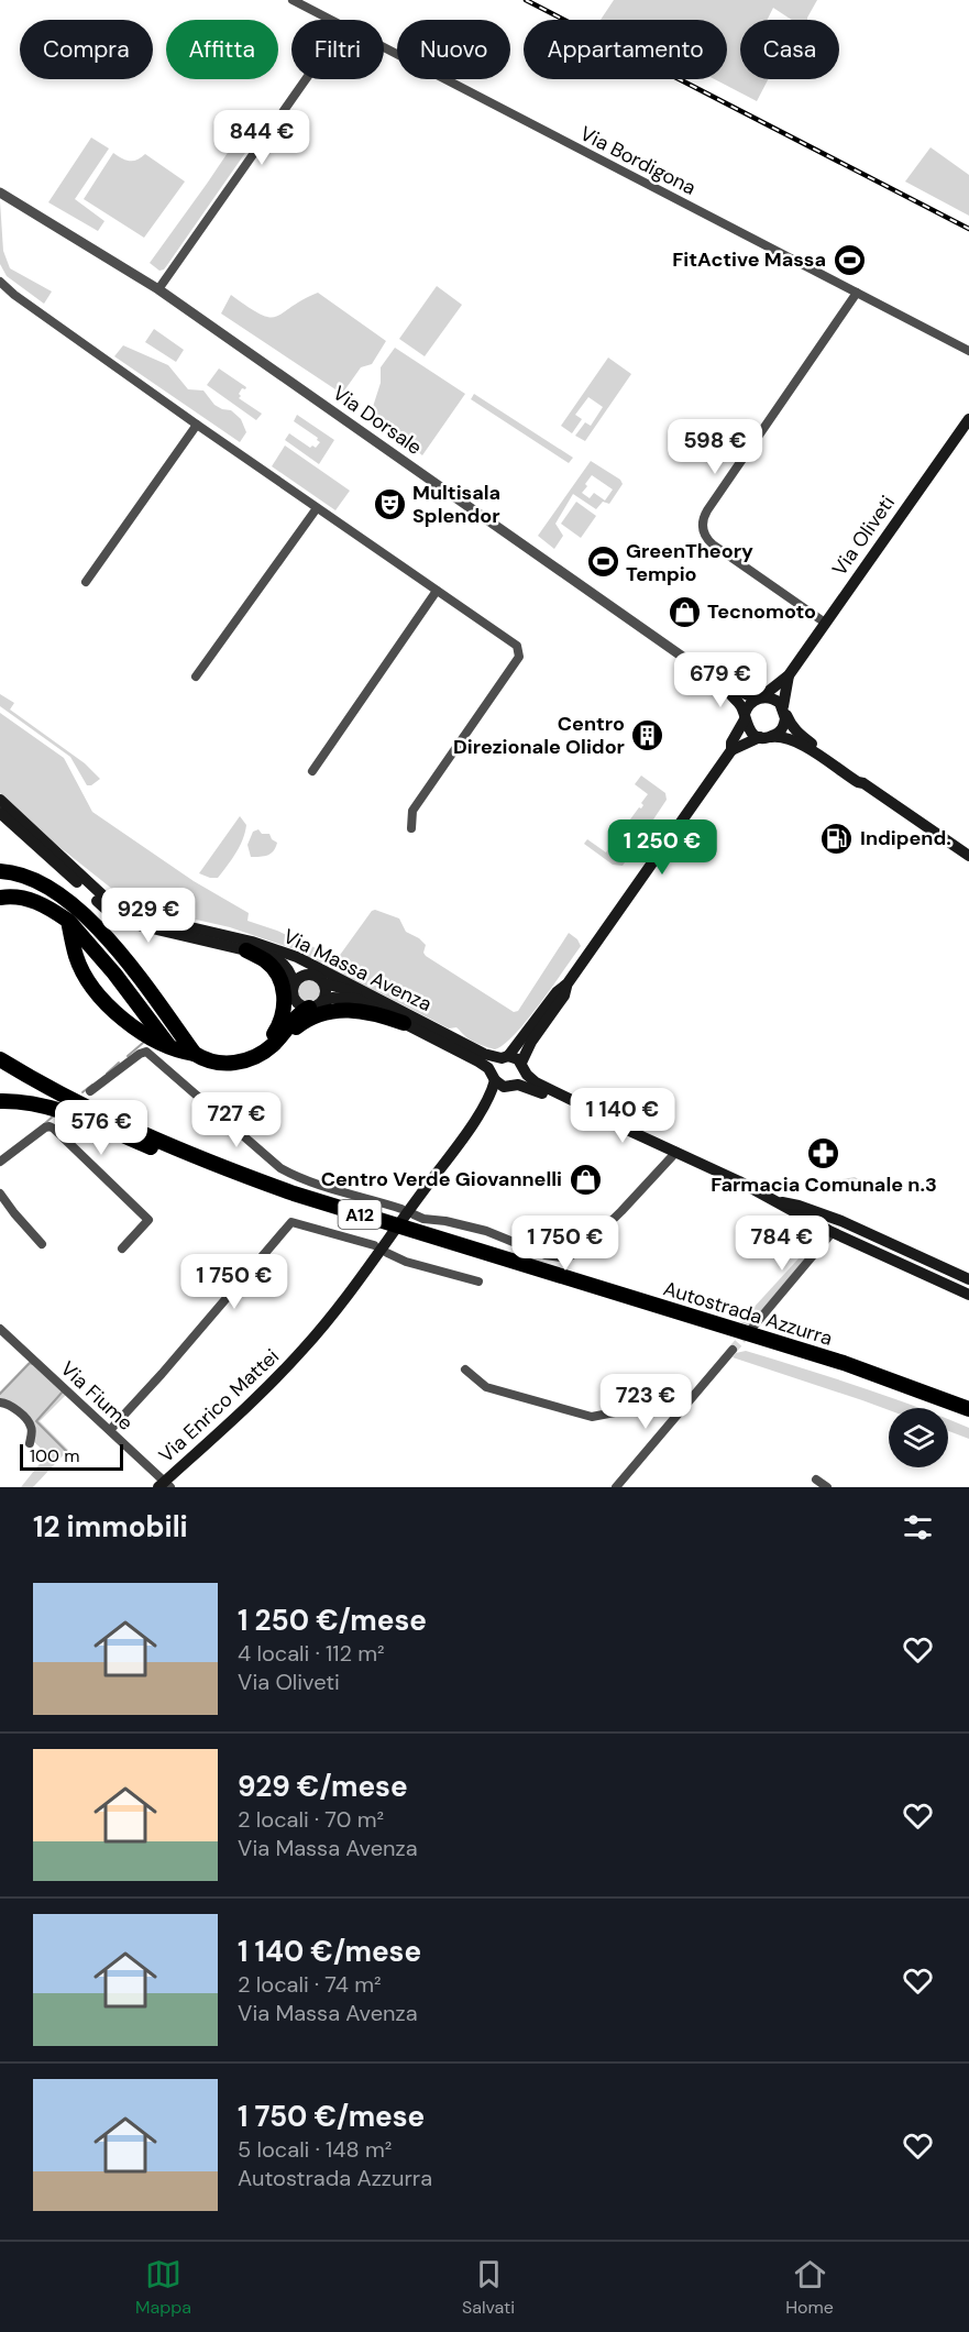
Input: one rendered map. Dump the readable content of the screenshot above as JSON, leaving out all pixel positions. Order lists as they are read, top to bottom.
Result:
{
  "streets": {
    "highway": ["A12", "Autostrada Azzurra"],
    "main road": [
      "Via Dorsale",
      "Via Oliveti",
      "Via Massa Avenza",
      "Via Enrico Mattei"
    ],
    "street": ["Via Bordigona", "Via Fiume"]
  },
  "crossings": [
    ["Via Dorsale", "Via Oliveti"],
    ["Via Massa Avenza", "Via Enrico Mattei"],
    ["A12", "Autostrada Azzurra"],
    ["Via Fiume", "Via Enrico Mattei"]
  ],
  "places": {
    "sports": ["FitActive Massa", "GreenTheory Tempio"],
    "theatre": ["Multisala Splendor"],
    "shop": ["Tecnomoto", "Centro Verde Giovannelli"],
    "building": ["Centro Direzionale Olidor"],
    "fuel station": ["Indipend."],
    "pharmacy": ["Farmacia Comunale n.3"]
  },
  "scale_bar": "100 m",
  "page": {
    "chip": [
      "Compra",
      "Affitta",
      "Filtri",
      "Nuovo",
      "Appartamento",
      "Casa"
    ],
    "price": [
      "844 €",
      "598 €",
      "679 €",
      "1 250 €",
      "929 €",
      "1 140 €",
      "727 €",
      "576 €",
      "1 750 €",
      "784 €",
      "1 750 €",
      "723 €"
    ],
    "scale": "100 m",
    "heading": "12 immobili",
    "list": [
      {
        "name": "1 250 €/mese",
        "note": "4 locali · 112 m² · Via Oliveti"
      },
      {
        "name": "929 €/mese",
        "note": "2 locali · 70 m² · Via Massa Avenza"
      },
      {
        "name": "1 140 €/mese",
        "note": "2 locali · 74 m² · Via Massa Avenza"
      },
      {
        "name": "1 750 €/mese",
        "note": "5 locali · 148 m² · Autostrada Azzurra"
      }
    ],
    "tabs": ["Mappa", "Salvati", "Home"]
  }
}
